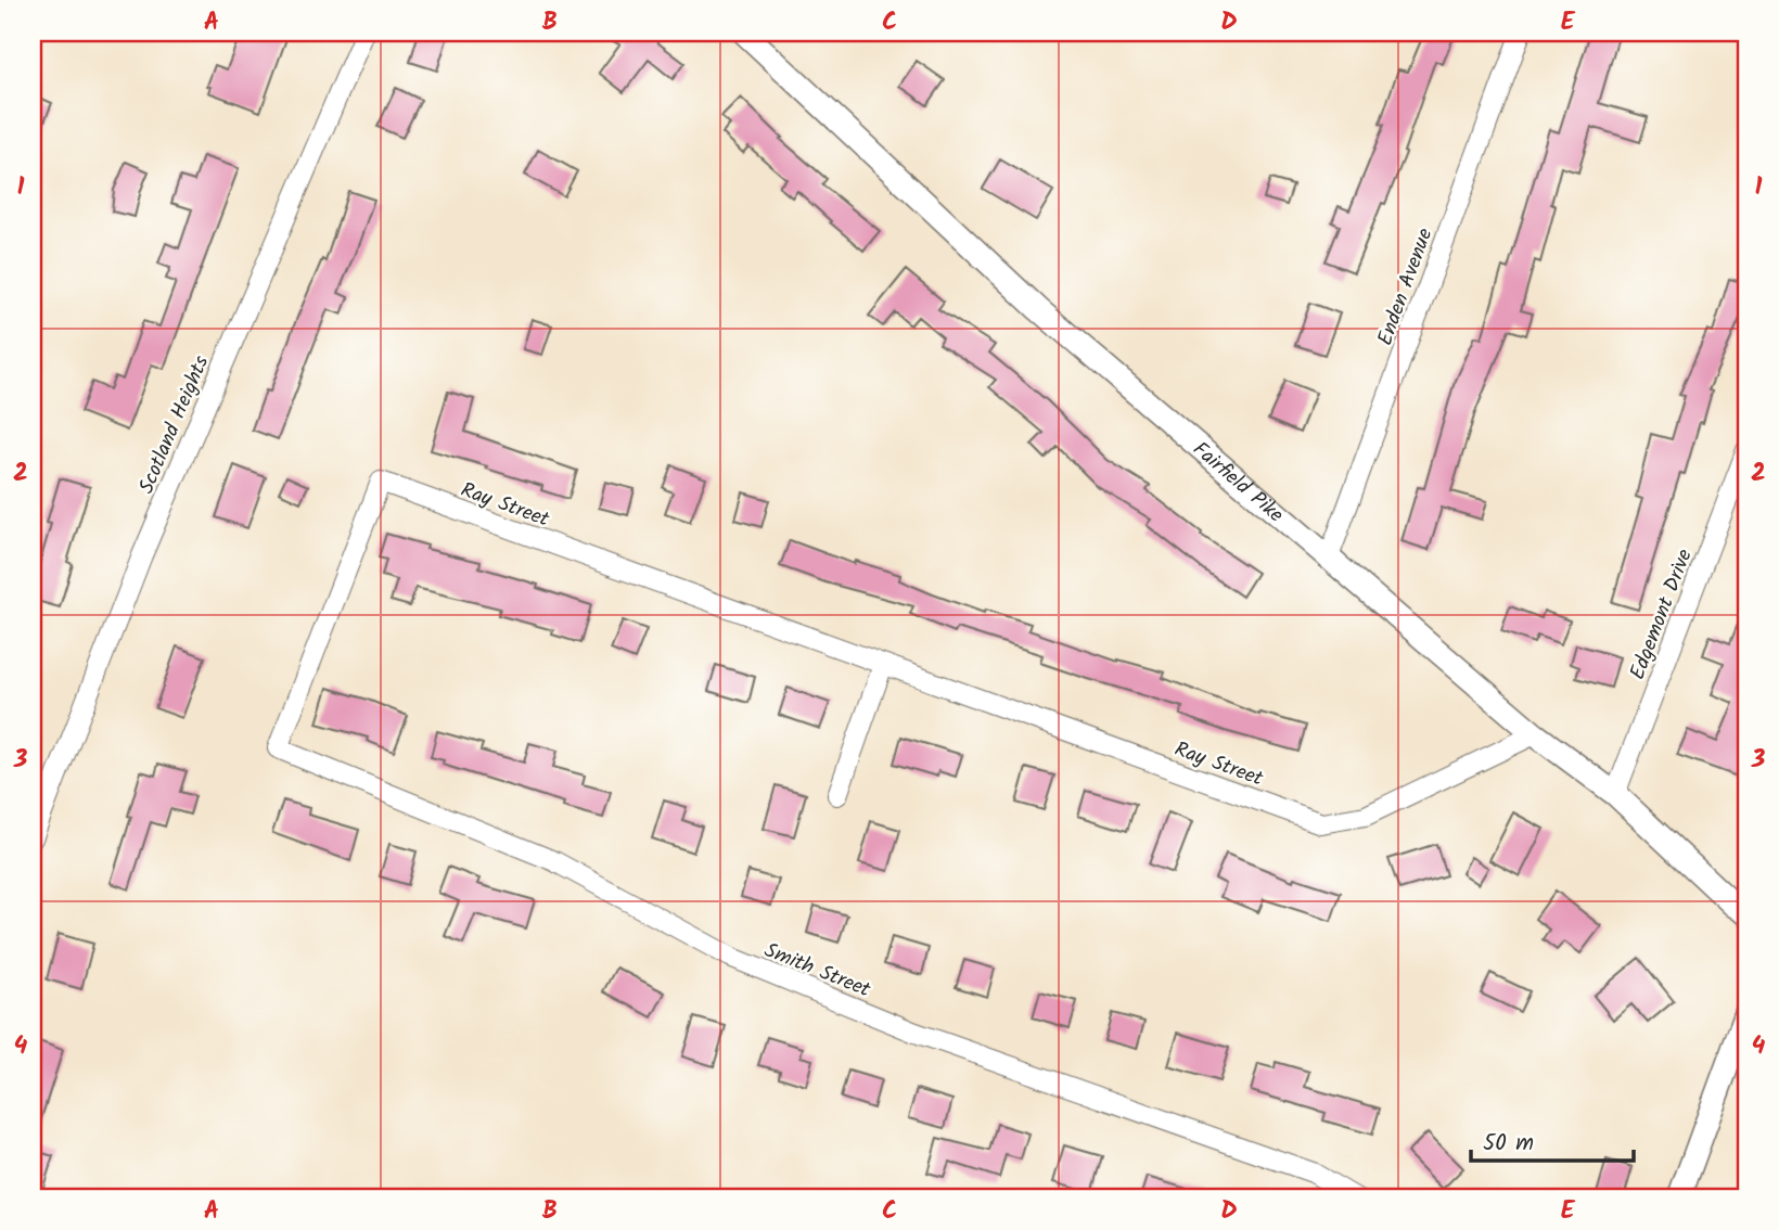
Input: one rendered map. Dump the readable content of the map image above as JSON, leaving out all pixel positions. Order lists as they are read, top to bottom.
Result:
{
  "streets": {
    "street": [
      "Enden Avenue",
      "Scotland Heights",
      "Fairfield Pike",
      "Ray Street",
      "Edgemont Drive",
      "Smith Street"
    ]
  },
  "crossings": [
    ["Enden Avenue", "Fairfield Pike"],
    ["Fairfield Pike", "Ray Street"],
    ["Fairfield Pike", "Edgemont Drive"],
    ["Ray Street", "Smith Street"]
  ],
  "scale_bar": "50 m",
  "grid": {
    "columns": [
      "A",
      "B",
      "C",
      "D",
      "E"
    ],
    "rows": [
      "1",
      "2",
      "3",
      "4"
    ]
  }
}
